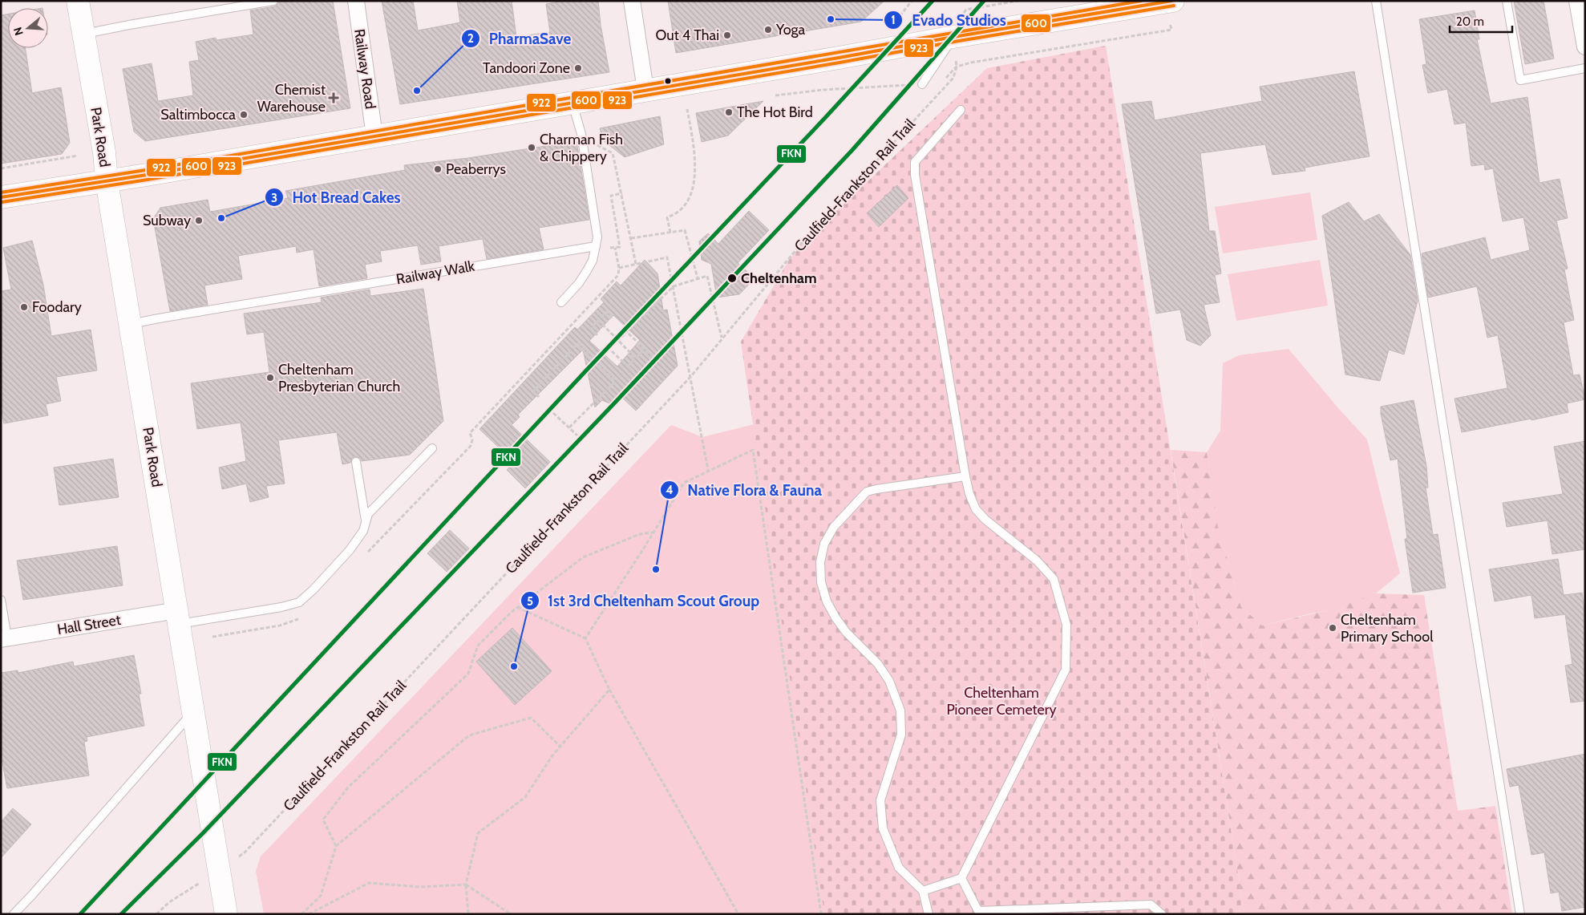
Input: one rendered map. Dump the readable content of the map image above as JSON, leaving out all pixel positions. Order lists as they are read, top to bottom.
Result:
{
  "streets": {
    "main road": ["Park Road"],
    "street": ["Railway Road", "Hall Street"],
    "lane": ["Railway Walk"],
    "path": ["Caulfield-Frankston Rail Trail"]
  },
  "crossings": [
    ["Park Road", "Caulfield-Frankston Rail Trail"],
    ["Park Road", "Railway Walk"],
    ["Park Road", "Hall Street"]
  ],
  "parks": ["Cheltenham Pioneer Cemetery"],
  "places": {
    "other": [
      "Evado Studios",
      "Yoga",
      "Out 4 Thai",
      "Tandoori Zone",
      "PharmaSave",
      "The Hot Bird",
      "Saltimbocca",
      "Charman Fish & Chippery",
      "Peaberrys",
      "Hot Bread Cakes",
      "Subway",
      "Cheltenham",
      "Foodary",
      "Cheltenham Presbyterian Church",
      "Native Flora & Fauna",
      "Cheltenham Primary School",
      "1st 3rd Cheltenham Scout Group"
    ],
    "health": ["Chemist Warehouse"]
  },
  "lines": [
    "transit line FKN",
    "transit line 600",
    "transit line 922",
    "transit line 923"
  ],
  "scale_bar": "20 m",
  "north": "left"
}
